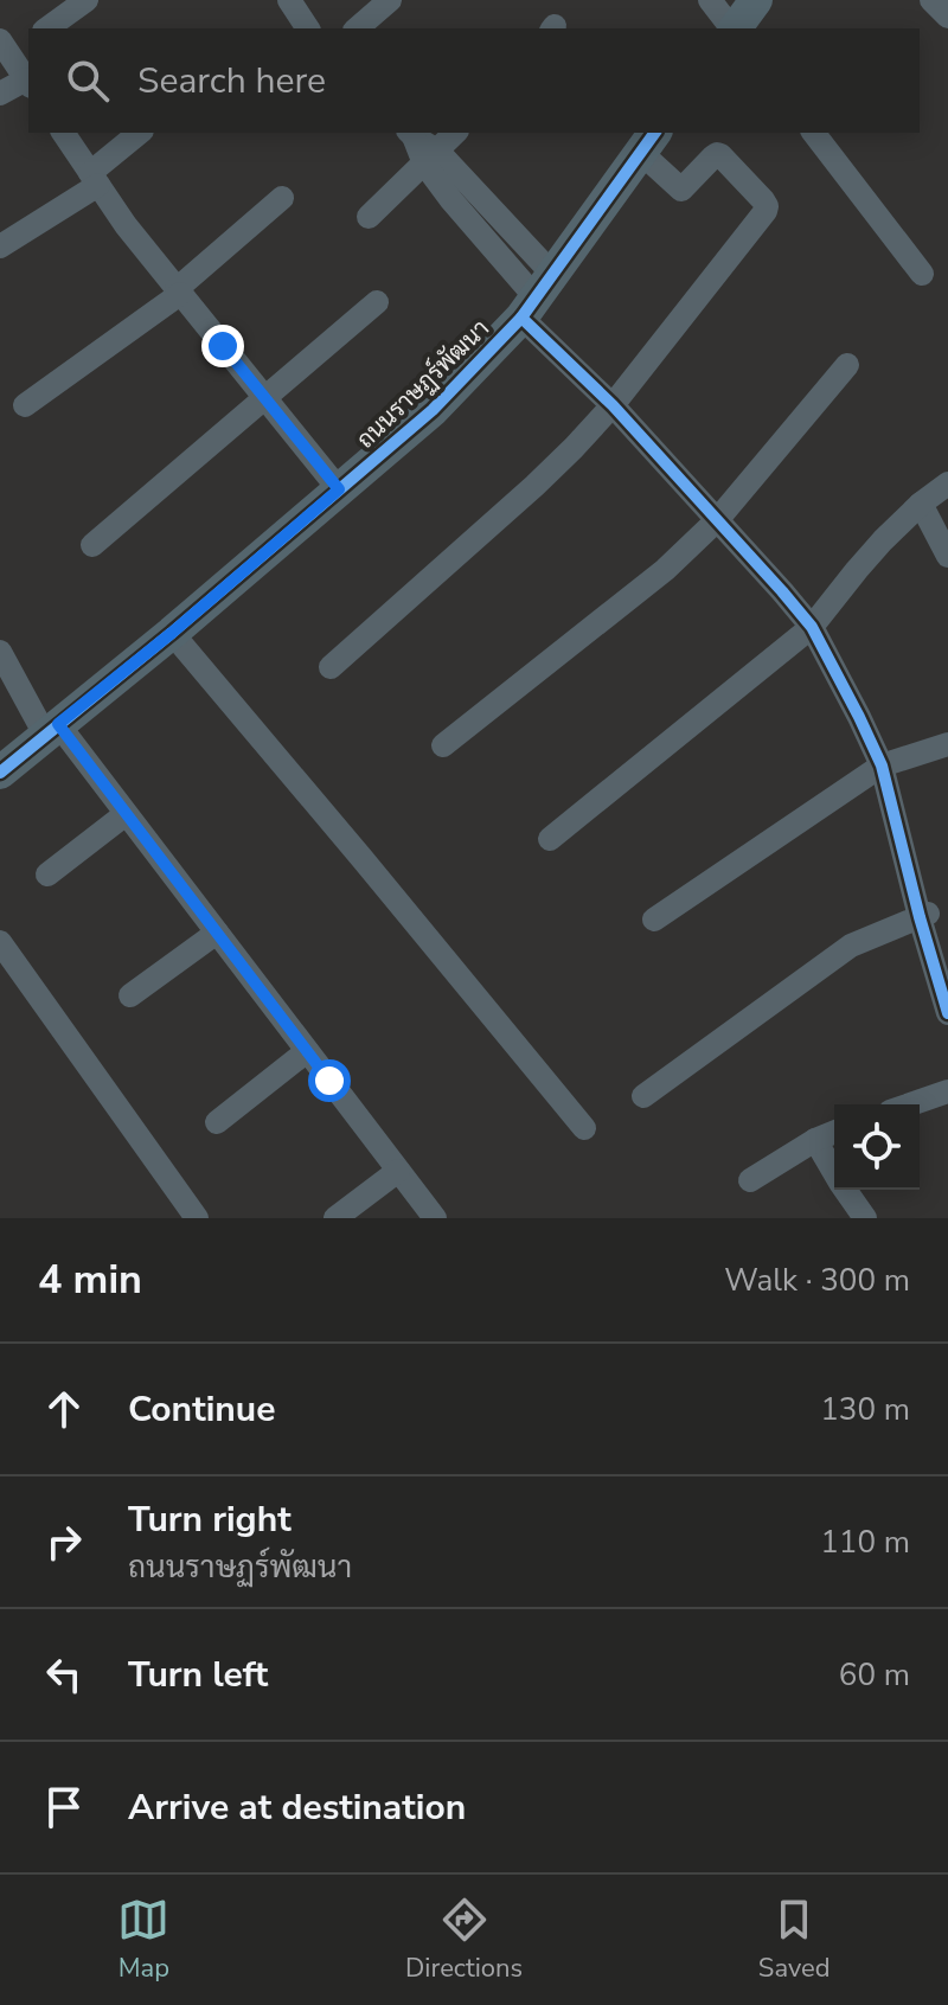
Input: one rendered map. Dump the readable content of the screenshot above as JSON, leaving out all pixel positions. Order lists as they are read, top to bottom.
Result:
{
  "streets": {
    "street": ["ถนนราษฏร์พัฒนา"]
  },
  "page": {
    "search": "Search here",
    "heading": ["4 min", "Walk · 300 m"],
    "list": [
      ["Continue", "130 m"],
      ["Turn right", "ถนนราษฏร์พัฒนา", "110 m"],
      ["Turn left", "60 m"],
      "Arrive at destination"
    ],
    "nav": ["Map", "Directions", "Saved"]
  }
}
